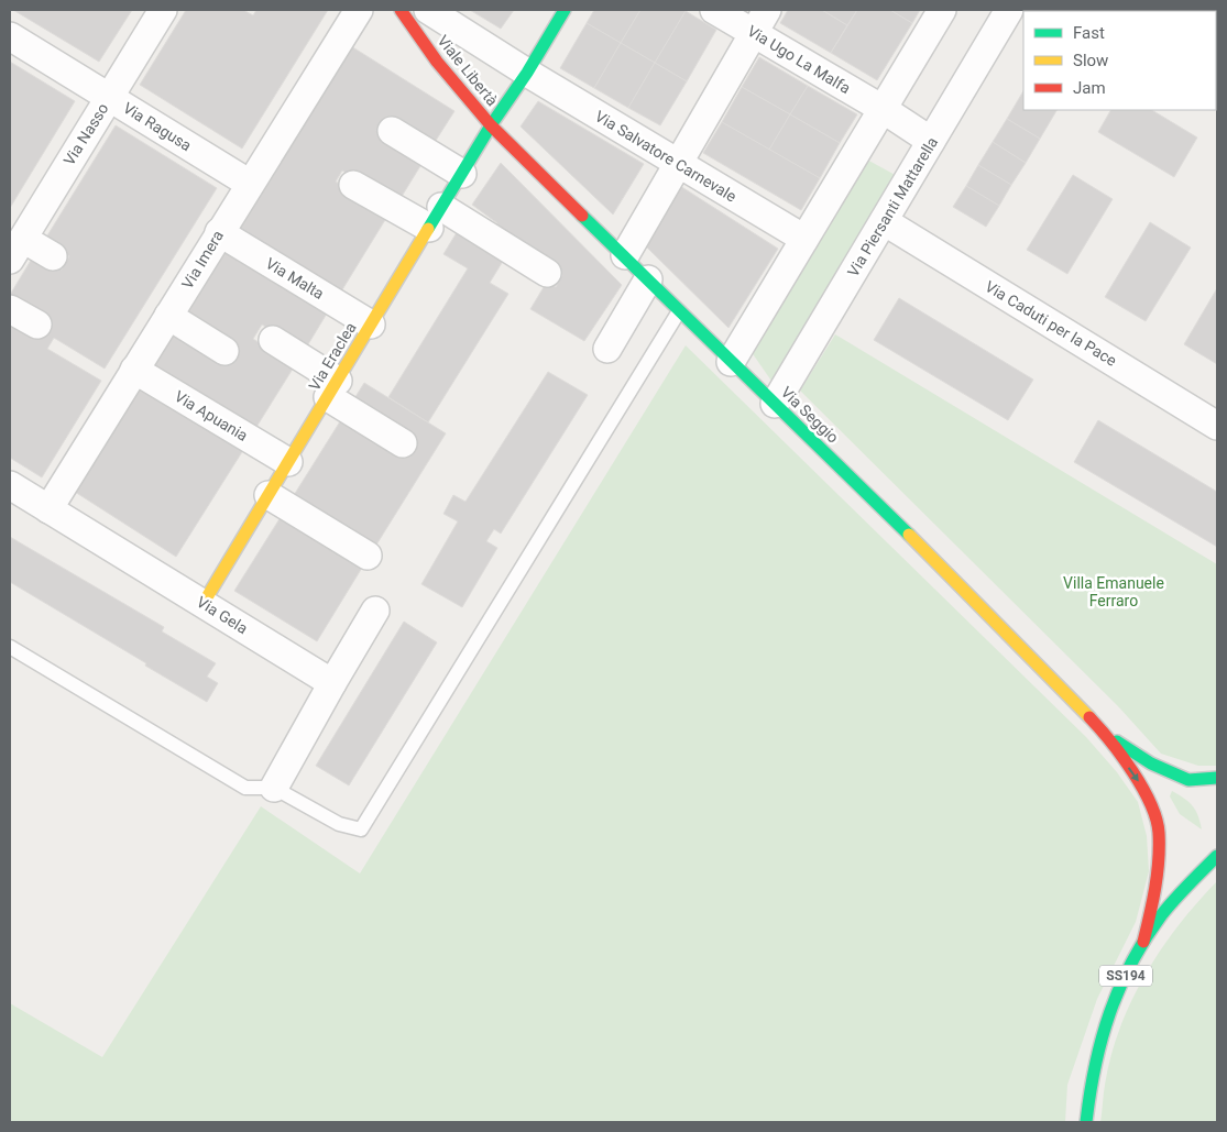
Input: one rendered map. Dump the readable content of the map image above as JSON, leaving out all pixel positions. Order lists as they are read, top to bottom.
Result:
{
  "streets": {
    "street": [
      "Via Ugo La Malfa",
      "Viale Libertà",
      "Via Ragusa",
      "Via Nasso",
      "Via Salvatore Carnevale",
      "Via Piersanti Mattarella",
      "Via Imera",
      "Via Malta",
      "Via Caduti per la Pace",
      "Via Eraclea",
      "Via Seggio",
      "Via Apuania",
      "Via Gela",
      "SS194"
    ]
  },
  "crossings": [
    ["Via Ugo La Malfa", "Via Piersanti Mattarella"],
    ["Viale Libertà", "Via Eraclea"],
    ["Viale Libertà", "Via Seggio"],
    ["Via Ragusa", "Via Nasso"],
    ["Via Ragusa", "Via Imera"],
    ["Via Salvatore Carnevale", "Via Eraclea"],
    ["Via Piersanti Mattarella", "Via Caduti per la Pace"],
    ["Via Piersanti Mattarella", "Via Seggio"],
    ["Via Imera", "Via Malta"],
    ["Via Imera", "Via Apuania"],
    ["Via Imera", "Via Gela"],
    ["Via Malta", "Via Eraclea"],
    ["Via Eraclea", "Via Seggio"],
    ["Via Eraclea", "Via Apuania"],
    ["Via Eraclea", "Via Gela"]
  ],
  "parks": ["Villa Emanuele Ferraro"],
  "legend": ["Fast", "Slow", "Jam"]
}
